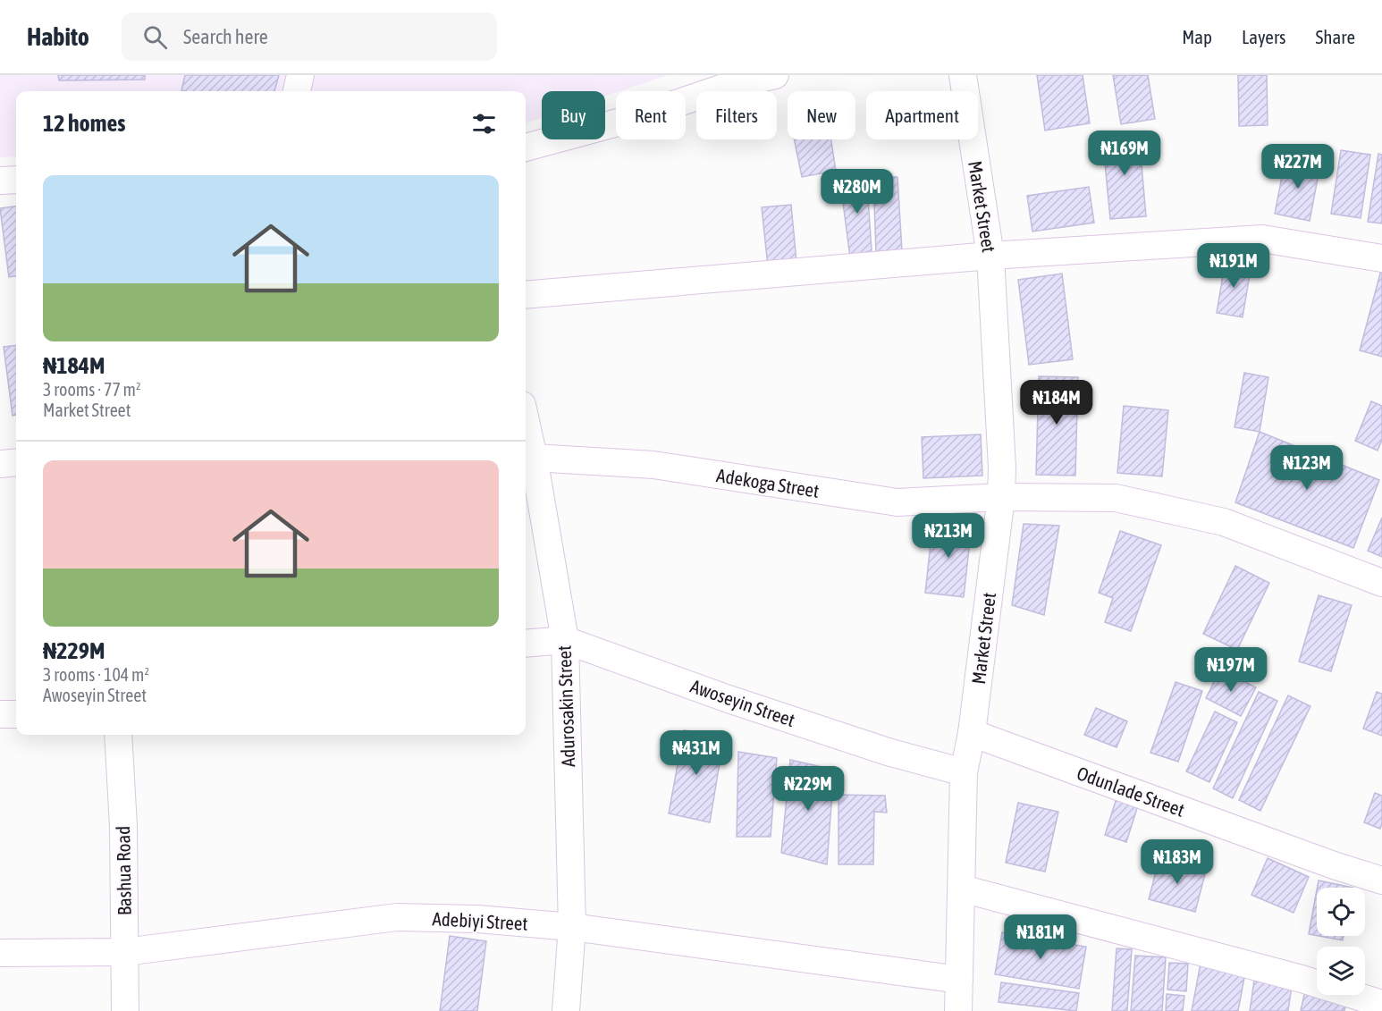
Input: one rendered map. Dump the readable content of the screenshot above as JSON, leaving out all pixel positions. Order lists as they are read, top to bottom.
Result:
{
  "streets": {
    "street": [
      "Market Street",
      "Adekoga Street",
      "Awoseyin Street",
      "Adurosakin Street",
      "Odunlade Street",
      "Bashua Road",
      "Adebiyi Street"
    ]
  },
  "crossings": [
    ["Market Street", "Adekoga Street"],
    ["Market Street", "Awoseyin Street"],
    ["Market Street", "Odunlade Street"],
    ["Market Street", "Adebiyi Street"],
    ["Adekoga Street", "Adurosakin Street"],
    ["Awoseyin Street", "Adurosakin Street"],
    ["Adurosakin Street", "Adebiyi Street"],
    ["Bashua Road", "Adebiyi Street"]
  ],
  "page": {
    "header": "Habito",
    "search": "Search here",
    "nav": ["Map", "Layers", "Share"],
    "chip": [
      "Buy",
      "Rent",
      "Filters",
      "New",
      "Apartment"
    ],
    "heading": "12 homes",
    "price": [
      "₦169M",
      "₦227M",
      "₦280M",
      "₦191M",
      "₦184M",
      "₦123M",
      "₦213M",
      "₦197M",
      "₦431M",
      "₦229M",
      "₦183M",
      "₦181M"
    ],
    "list": [
      {
        "name": "₦184M",
        "note": "3 rooms · 77 m² · Market Street"
      },
      {
        "name": "₦229M",
        "note": "3 rooms · 104 m² · Awoseyin Street"
      }
    ]
  }
}
